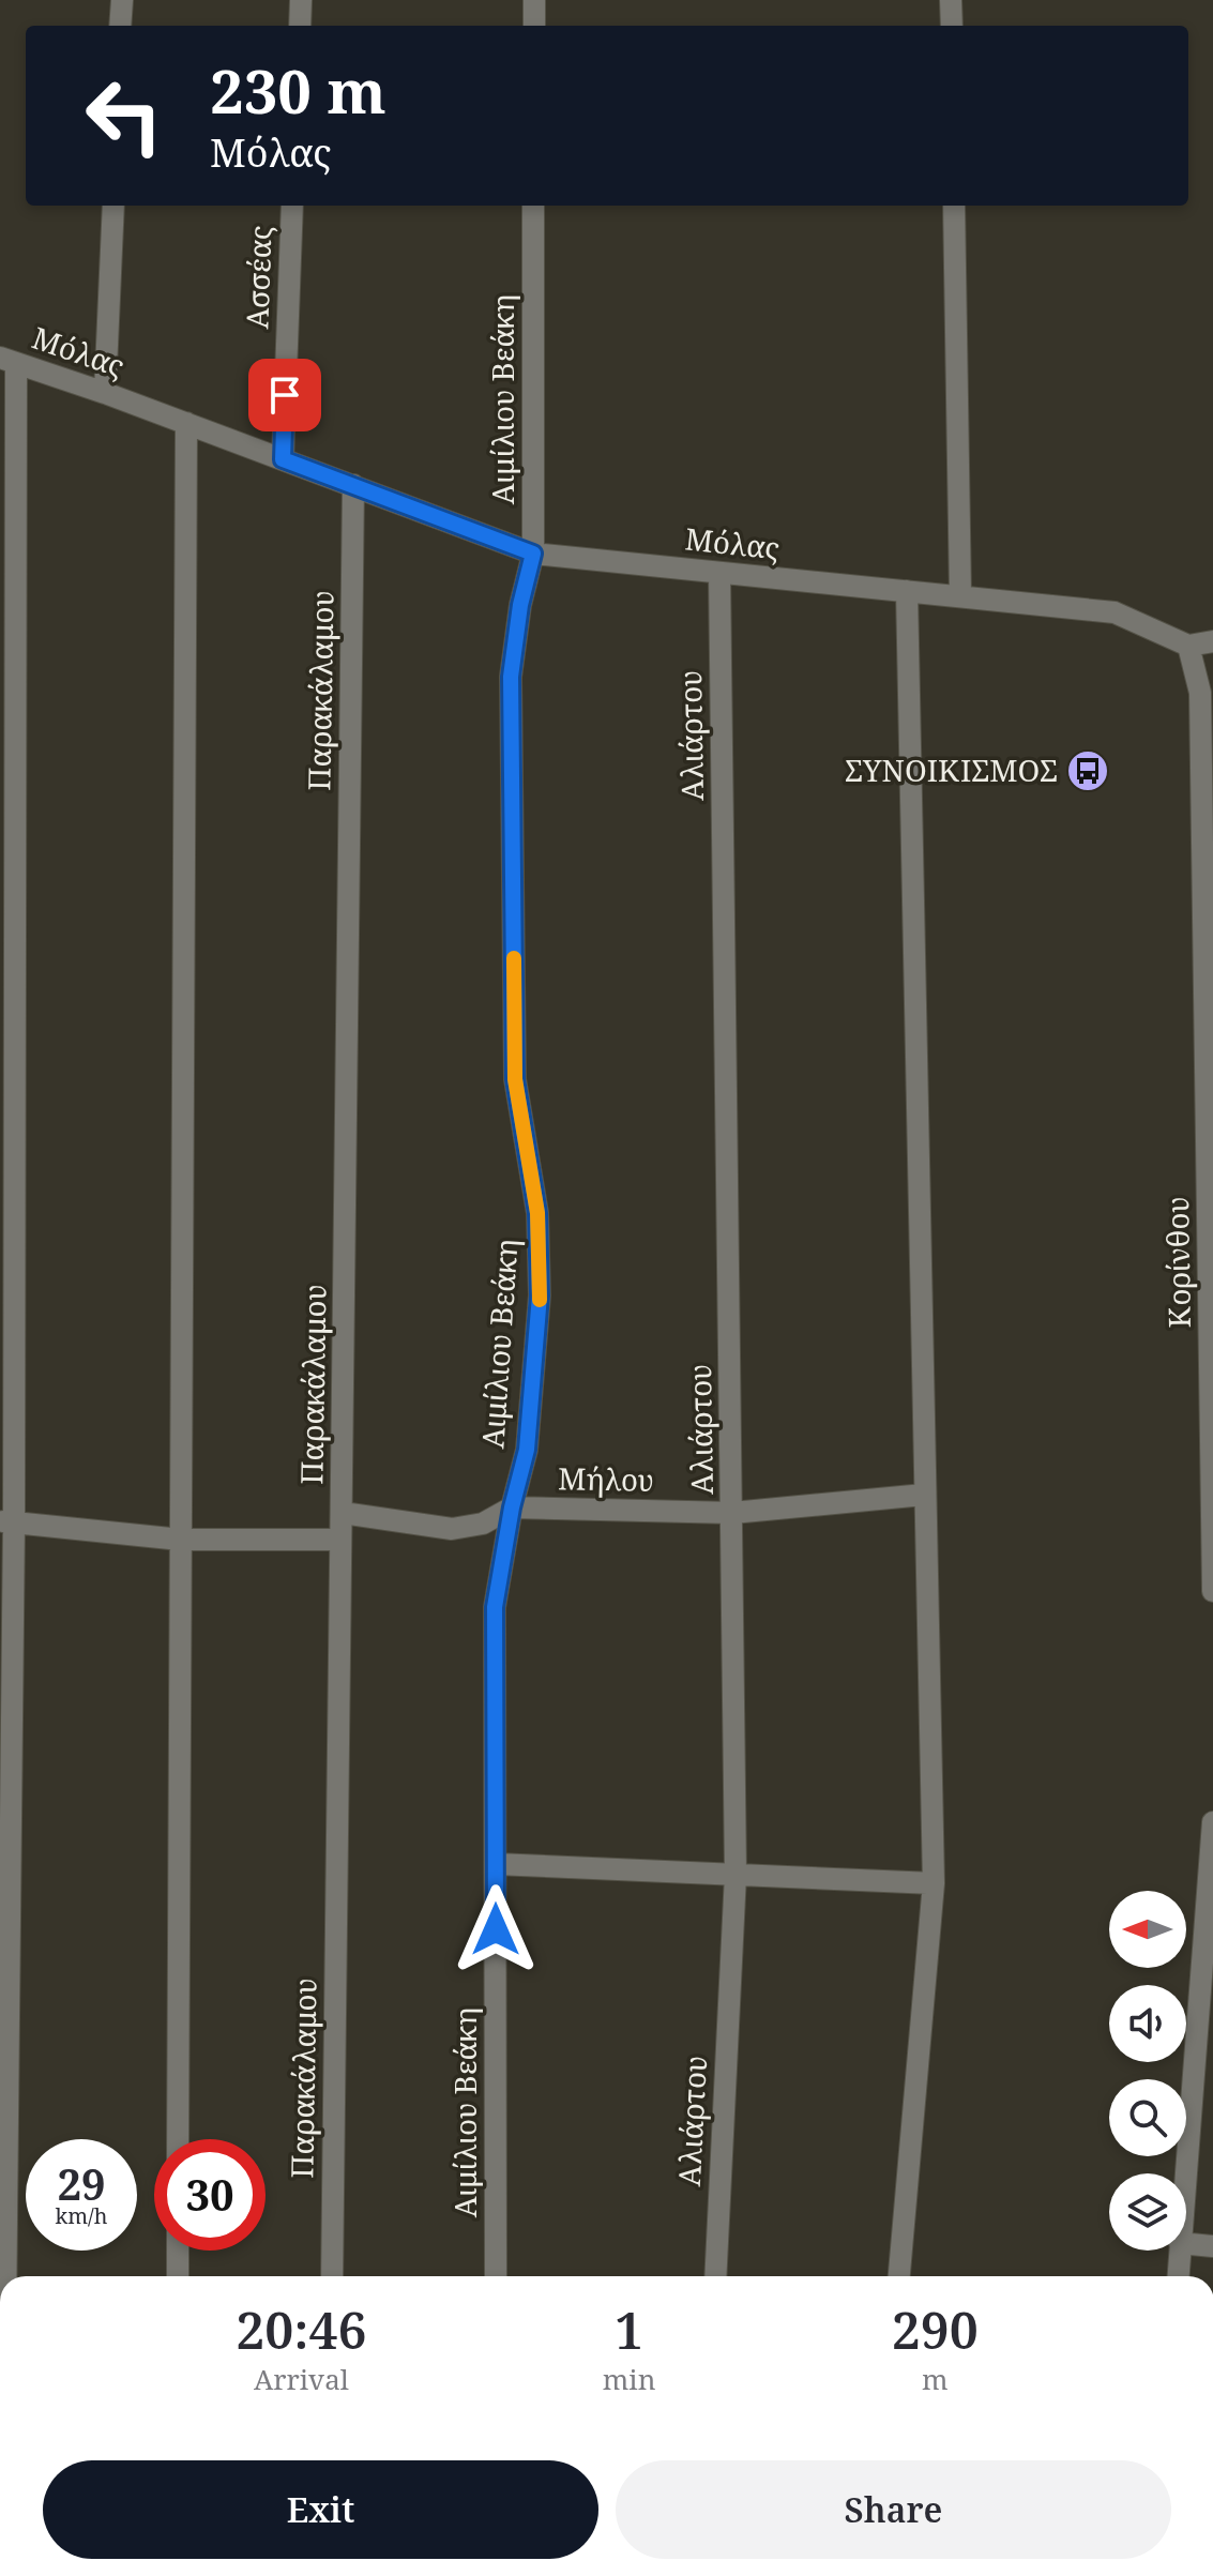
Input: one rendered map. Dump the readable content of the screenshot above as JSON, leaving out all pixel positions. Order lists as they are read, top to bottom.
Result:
{
  "streets": {
    "street": [
      "Ασσέας",
      "Μόλας",
      "Αιμίλιου Βεάκη",
      "Παρακάλαμου",
      "Αλιάρτου",
      "Κορίνθου",
      "Μήλου"
    ]
  },
  "crossings": [
    ["Ασσέας", "Μόλας"],
    ["Μόλας", "Αιμίλιου Βεάκη"],
    ["Μόλας", "Παρακάλαμου"],
    ["Μόλας", "Αλιάρτου"],
    ["Αιμίλιου Βεάκη", "Μήλου"],
    ["Παρακάλαμου", "Μήλου"],
    ["Αλιάρτου", "Μήλου"]
  ],
  "places": {
    "bus stop": ["ΣΥΝΟΙΚΙΣΜΟΣ"]
  },
  "north": "left",
  "page": {
    "turn": ["230 m", "Μόλας"],
    "speed": "29 km/h",
    "limit": "30",
    "eta": [
      "20:46",
      "Arrival",
      "1",
      "min",
      "290",
      "m"
    ],
    "buttons": ["Exit", "Share"]
  }
}
